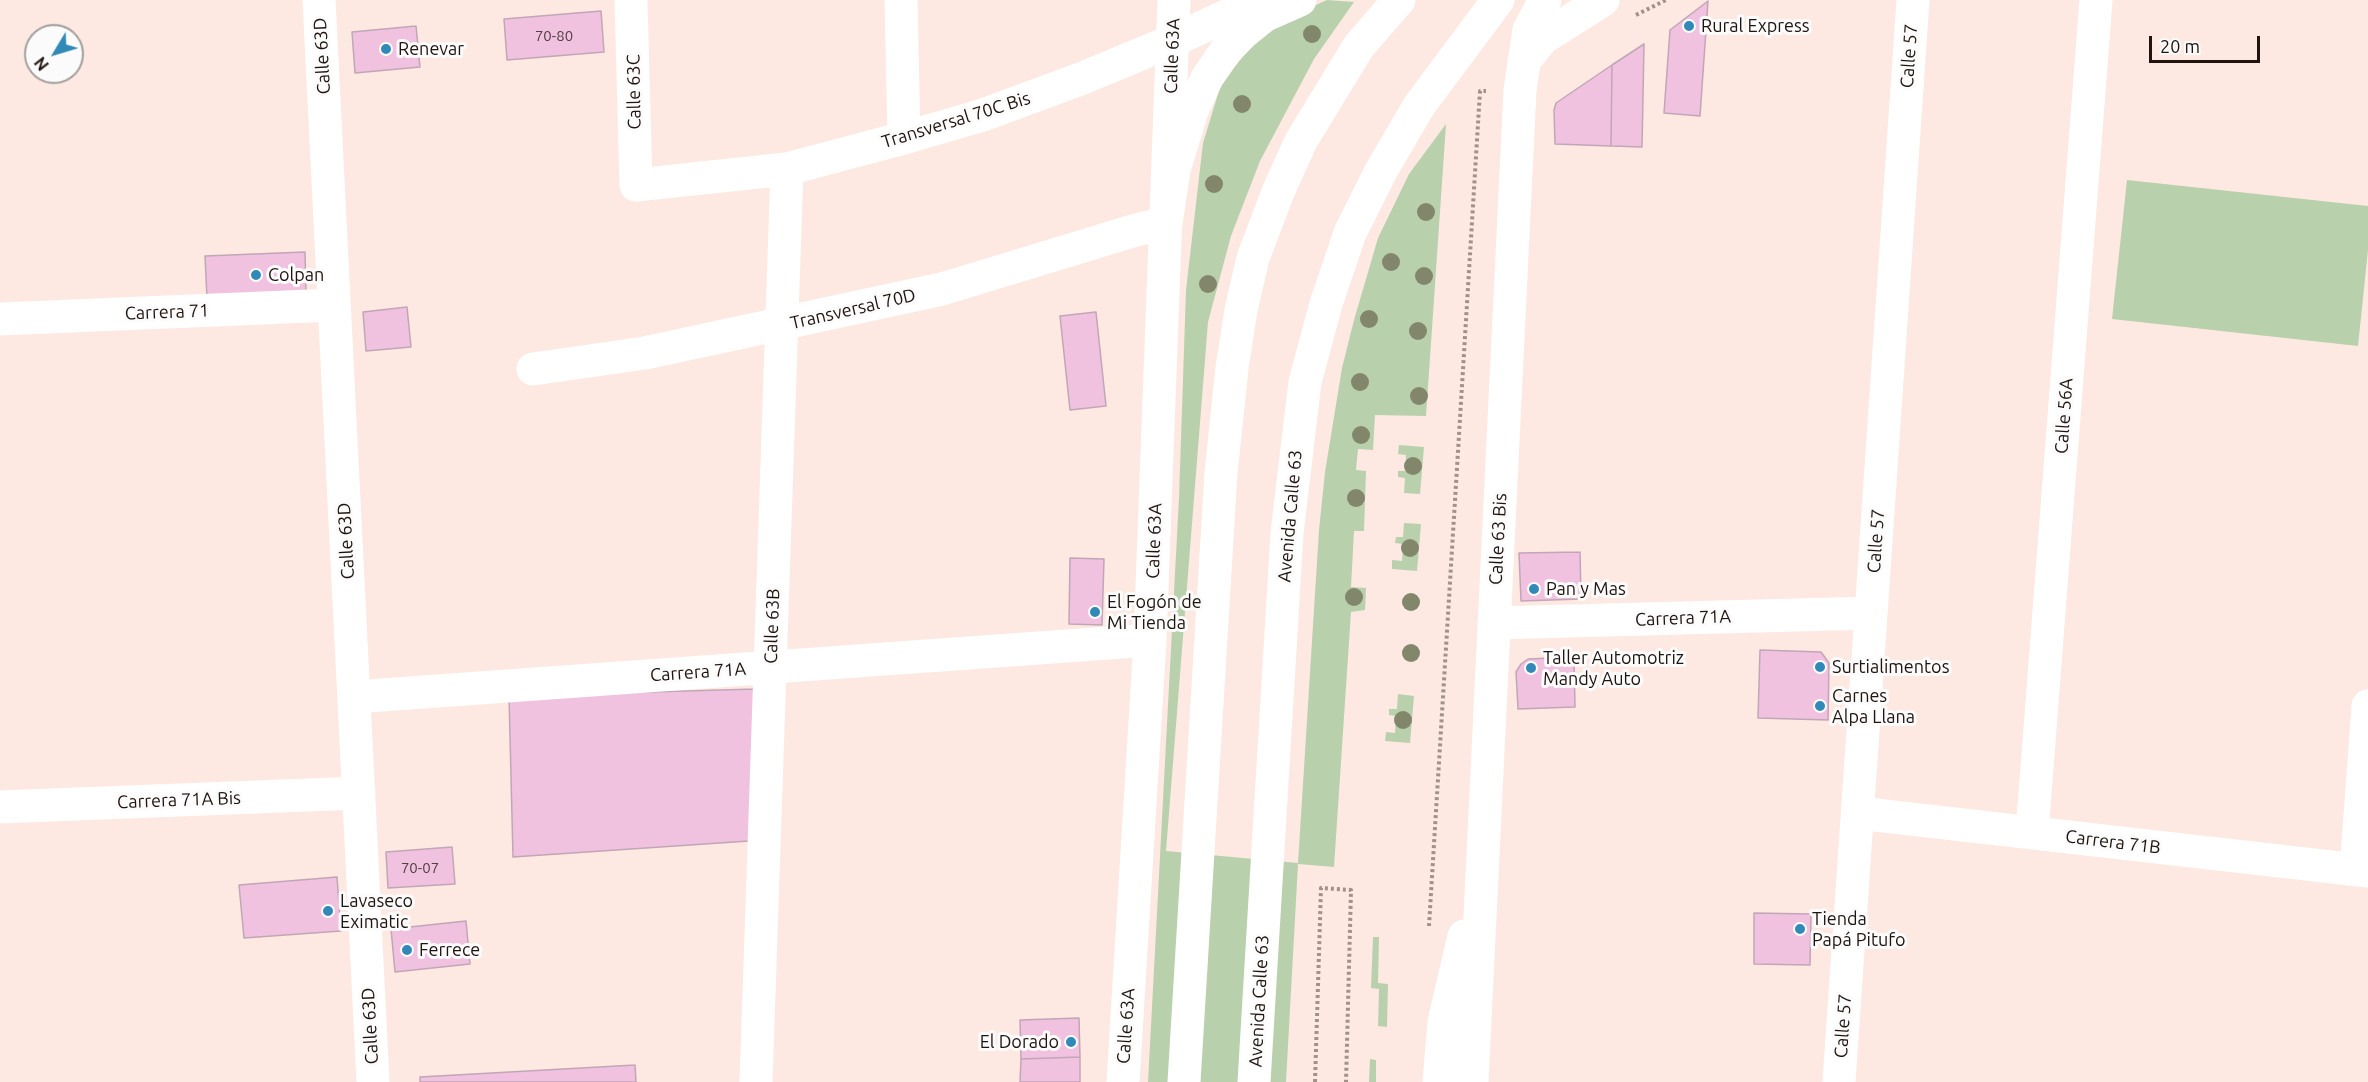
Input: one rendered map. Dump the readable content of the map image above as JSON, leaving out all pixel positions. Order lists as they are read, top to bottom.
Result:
{
  "streets": {
    "street": [
      "Calle 63D",
      "Calle 63A",
      "Calle 57",
      "Calle 63C",
      "Transversal 70C Bis",
      "Transversal 70D",
      "Carrera 71",
      "Calle 56A",
      "Avenida Calle 63",
      "Calle 63 Bis",
      "Carrera 71A",
      "Calle 63B",
      "Carrera 71A Bis",
      "Carrera 71B"
    ]
  },
  "crossings": [
    ["Calle 63D", "Carrera 71"],
    ["Calle 63D", "Carrera 71A"],
    ["Calle 63D", "Carrera 71A Bis"],
    ["Calle 63A", "Transversal 70C Bis"],
    ["Calle 63A", "Transversal 70D"],
    ["Calle 63A", "Carrera 71A"],
    ["Calle 57", "Carrera 71A"],
    ["Calle 57", "Carrera 71B"],
    ["Calle 63C", "Transversal 70C Bis"],
    ["Transversal 70C Bis", "Calle 63B"],
    ["Transversal 70D", "Calle 63B"],
    ["Calle 56A", "Carrera 71B"],
    ["Calle 63 Bis", "Carrera 71A"],
    ["Carrera 71A", "Calle 63B"]
  ],
  "places": [
    "Rural Express",
    "Renevar",
    "Colpan",
    "Pan y Mas",
    "El Fogón de Mi Tienda",
    "Surtialimentos",
    "Taller Automotriz Mandy Auto",
    "Carnes Alpa Llana",
    "Lavaseco Eximatic",
    "Tienda Papá Pitufo",
    "Ferrece",
    "El Dorado"
  ],
  "house_numbers": ["70-80", "70-07"],
  "scale_bar": "20 m",
  "north": "bottom left"
}
